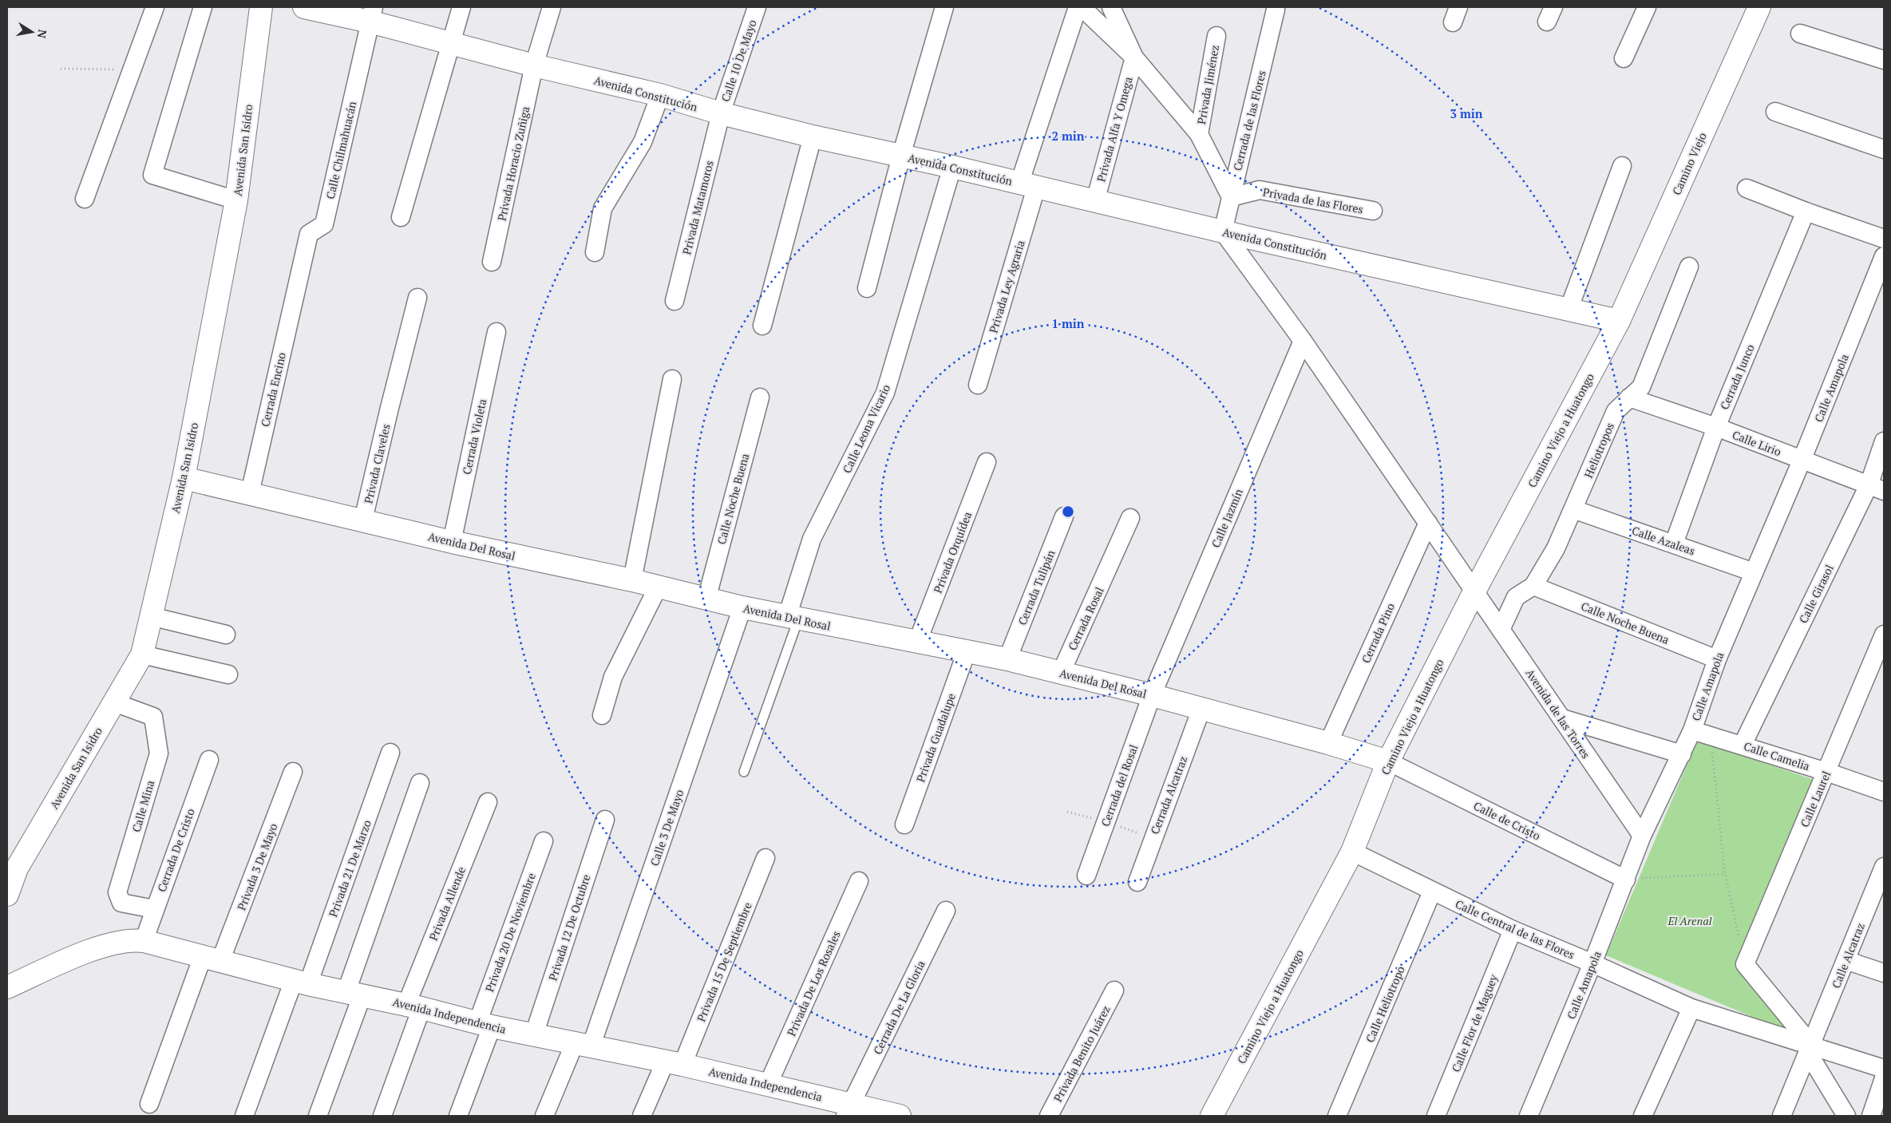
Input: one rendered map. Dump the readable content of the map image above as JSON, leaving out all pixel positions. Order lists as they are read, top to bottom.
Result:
{
  "streets": {
    "main road": [
      "Avenida Constitución",
      "Avenida San Isidro",
      "Camino Viejo",
      "Camino Viejo a Huatongo",
      "Avenida Del Rosal",
      "Avenida Independencia"
    ],
    "street": [
      "Calle 10 De Mayo",
      "Privada Jiménez",
      "Cerrada de las Flores",
      "Privada Alfa Y Omega",
      "Calle Chilmahuacán",
      "Privada Horacio Zuñiga",
      "Privada de las Flores",
      "Privada Matamoros",
      "Privada Ley Agraria",
      "Cerrada Junco",
      "Calle Amapola",
      "Cerrada Encino",
      "Calle Leona Vicario",
      "Cerrada Violeta",
      "Calle Lirio",
      "Heliotropos",
      "Privada Claveles",
      "Calle Noche Buena",
      "Calle Jazmín",
      "Calle Azaleas",
      "Privada Orquídea",
      "Cerrada Tulipán",
      "Calle Girasol",
      "Cerrada Rosal",
      "Cerrada Pino",
      "Avenida de las Torres",
      "Privada Guadalupe",
      "Calle Camelia",
      "Cerrada del Rosal",
      "Cerrada Alcatraz",
      "Calle Laurel",
      "Calle Mina",
      "Calle de Cristo",
      "Calle 3 De Mayo",
      "Cerrada De Cristo",
      "Privada 3 De Mayo",
      "Privada 21 De Marzo",
      "Privada Allende",
      "Privada 12 De Octubre",
      "Calle Central de las Flores",
      "Privada 20 De Noviembre",
      "Calle Alcatraz",
      "Privada 15 De Septiembre",
      "Privada De Los Rosales",
      "Calle Heliotropo",
      "Cerrada De La Gloria",
      "Calle Flor de Maguey",
      "Privada Benito Juárez"
    ]
  },
  "crossings": [
    ["Calle 10 De Mayo", "Avenida Constitución"],
    ["Calle 10 De Mayo", "Privada Matamoros"],
    ["Privada Jiménez", "Cerrada de las Flores"],
    ["Privada Jiménez", "Privada de las Flores"],
    ["Avenida Constitución", "Cerrada de las Flores"],
    ["Avenida Constitución", "Privada Alfa Y Omega"],
    ["Avenida Constitución", "Calle Chilmahuacán"],
    ["Avenida Constitución", "Privada Horacio Zuñiga"],
    ["Avenida Constitución", "Camino Viejo"],
    ["Avenida Constitución", "Privada Matamoros"],
    ["Avenida Constitución", "Privada Ley Agraria"],
    ["Avenida Constitución", "Calle Leona Vicario"],
    ["Avenida Constitución", "Camino Viejo a Huatongo"],
    ["Avenida Constitución", "Avenida de las Torres"],
    ["Cerrada de las Flores", "Privada de las Flores"],
    ["Cerrada de las Flores", "Avenida de las Torres"],
    ["Avenida San Isidro", "Avenida Del Rosal"],
    ["Avenida San Isidro", "Calle Mina"],
    ["Calle Chilmahuacán", "Cerrada Encino"],
    ["Camino Viejo", "Camino Viejo a Huatongo"],
    ["Cerrada Junco", "Calle Lirio"],
    ["Cerrada Junco", "Calle Azaleas"],
    ["Calle Amapola", "Calle Lirio"],
    ["Calle Amapola", "Calle Noche Buena"],
    ["Calle Amapola", "Calle Azaleas"],
    ["Calle Amapola", "Avenida de las Torres"],
    ["Calle Amapola", "Calle Camelia"],
    ["Calle Amapola", "Calle de Cristo"],
    ["Calle Amapola", "Calle Central de las Flores"],
    ["Cerrada Encino", "Avenida Del Rosal"],
    ["Calle Leona Vicario", "Avenida Del Rosal"],
    ["Camino Viejo a Huatongo", "Avenida Del Rosal"],
    ["Camino Viejo a Huatongo", "Avenida de las Torres"],
    ["Camino Viejo a Huatongo", "Calle de Cristo"],
    ["Camino Viejo a Huatongo", "Calle Central de las Flores"],
    ["Cerrada Violeta", "Avenida Del Rosal"],
    ["Calle Lirio", "Heliotropos"],
    ["Calle Lirio", "Calle Girasol"],
    ["Heliotropos", "Calle Noche Buena"],
    ["Heliotropos", "Calle Azaleas"],
    ["Heliotropos", "Avenida de las Torres"],
    ["Privada Claveles", "Avenida Del Rosal"],
    ["Calle Noche Buena", "Avenida Del Rosal"],
    ["Calle Jazmín", "Avenida Del Rosal"],
    ["Calle Jazmín", "Avenida de las Torres"],
    ["Calle Jazmín", "Cerrada del Rosal"],
    ["Avenida Del Rosal", "Privada Orquídea"],
    ["Avenida Del Rosal", "Cerrada Tulipán"],
    ["Avenida Del Rosal", "Cerrada Rosal"],
    ["Avenida Del Rosal", "Cerrada Pino"],
    ["Avenida Del Rosal", "Privada Guadalupe"],
    ["Avenida Del Rosal", "Cerrada del Rosal"],
    ["Avenida Del Rosal", "Cerrada Alcatraz"],
    ["Avenida Del Rosal", "Calle de Cristo"],
    ["Avenida Del Rosal", "Calle 3 De Mayo"],
    ["Calle Girasol", "Calle Camelia"],
    ["Cerrada Pino", "Avenida de las Torres"],
    ["Calle Camelia", "Calle Laurel"],
    ["Calle Mina", "Cerrada De Cristo"],
    ["Calle 3 De Mayo", "Avenida Independencia"],
    ["Cerrada De Cristo", "Avenida Independencia"],
    ["Privada 3 De Mayo", "Avenida Independencia"],
    ["Privada 21 De Marzo", "Avenida Independencia"],
    ["Privada Allende", "Avenida Independencia"],
    ["Privada 12 De Octubre", "Avenida Independencia"],
    ["Calle Central de las Flores", "Calle Alcatraz"],
    ["Calle Central de las Flores", "Calle Heliotropo"],
    ["Calle Central de las Flores", "Calle Flor de Maguey"],
    ["Privada 20 De Noviembre", "Avenida Independencia"],
    ["Privada 15 De Septiembre", "Avenida Independencia"],
    ["Privada De Los Rosales", "Avenida Independencia"],
    ["Cerrada De La Gloria", "Avenida Independencia"]
  ],
  "parks": ["El Arenal"],
  "north": "right",
  "rings": ["3 min", "2 min", "1 min"]
}
